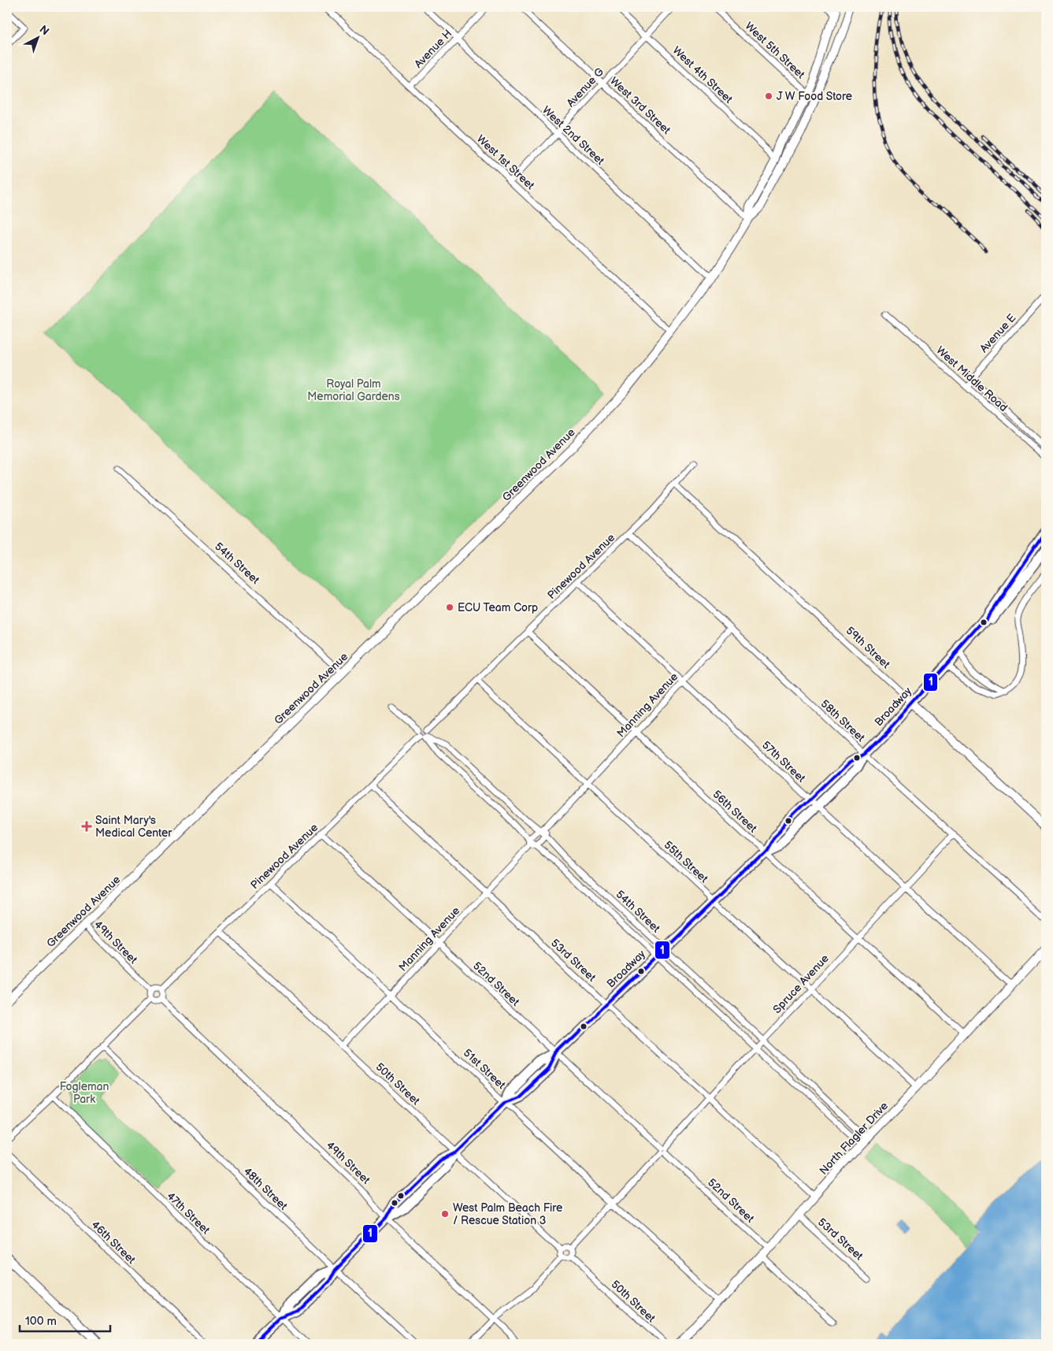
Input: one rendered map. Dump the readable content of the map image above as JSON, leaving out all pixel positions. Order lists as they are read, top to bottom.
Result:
{
  "streets": {
    "main road": [
      "Greenwood Avenue",
      "59th Street",
      "Broadway",
      "North Flagler Drive"
    ],
    "street": [
      "Avenue H",
      "West 5th Street",
      "West 4th Street",
      "Avenue G",
      "West 3rd Street",
      "West 2nd Street",
      "West 1st Street",
      "Avenue E",
      "West Middle Road",
      "54th Street",
      "Pinewood Avenue",
      "Manning Avenue",
      "58th Street",
      "57th Street",
      "56th Street",
      "55th Street",
      "49th Street",
      "53rd Street",
      "52nd Street",
      "Spruce Avenue",
      "51st Street",
      "50th Street",
      "48th Street",
      "47th Street",
      "46th Street"
    ]
  },
  "crossings": [
    ["Avenue H", "West 2nd Street"],
    ["Avenue H", "West 1st Street"],
    ["West 4th Street", "Avenue G"],
    ["Avenue G", "West 3rd Street"],
    ["Avenue G", "West 2nd Street"],
    ["Avenue G", "West 1st Street"],
    ["West 3rd Street", "Greenwood Avenue"],
    ["West 2nd Street", "Greenwood Avenue"],
    ["West 1st Street", "Greenwood Avenue"],
    ["Avenue E", "West Middle Road"],
    ["Greenwood Avenue", "54th Street"],
    ["Greenwood Avenue", "49th Street"],
    ["54th Street", "Pinewood Avenue"],
    ["54th Street", "Manning Avenue"],
    ["54th Street", "Broadway"],
    ["54th Street", "Spruce Avenue"],
    ["54th Street", "North Flagler Drive"],
    ["Pinewood Avenue", "59th Street"],
    ["Pinewood Avenue", "58th Street"],
    ["Pinewood Avenue", "57th Street"],
    ["Pinewood Avenue", "56th Street"],
    ["Pinewood Avenue", "55th Street"],
    ["Pinewood Avenue", "49th Street"],
    ["Pinewood Avenue", "53rd Street"],
    ["Pinewood Avenue", "52nd Street"],
    ["Pinewood Avenue", "51st Street"],
    ["Pinewood Avenue", "50th Street"],
    ["59th Street", "Broadway"],
    ["Manning Avenue", "58th Street"],
    ["Manning Avenue", "57th Street"],
    ["Manning Avenue", "56th Street"],
    ["Manning Avenue", "55th Street"],
    ["Manning Avenue", "53rd Street"],
    ["Manning Avenue", "52nd Street"],
    ["Manning Avenue", "51st Street"],
    ["Manning Avenue", "50th Street"],
    ["Broadway", "58th Street"],
    ["Broadway", "57th Street"],
    ["Broadway", "56th Street"],
    ["Broadway", "55th Street"],
    ["Broadway", "49th Street"],
    ["Broadway", "53rd Street"],
    ["Broadway", "52nd Street"],
    ["Broadway", "51st Street"],
    ["Broadway", "50th Street"],
    ["Broadway", "48th Street"],
    ["Broadway", "47th Street"],
    ["58th Street", "Spruce Avenue"],
    ["57th Street", "Spruce Avenue"],
    ["57th Street", "North Flagler Drive"],
    ["56th Street", "Spruce Avenue"],
    ["56th Street", "North Flagler Drive"],
    ["55th Street", "Spruce Avenue"],
    ["55th Street", "North Flagler Drive"],
    ["53rd Street", "Spruce Avenue"],
    ["53rd Street", "North Flagler Drive"],
    ["52nd Street", "Spruce Avenue"],
    ["52nd Street", "North Flagler Drive"],
    ["Spruce Avenue", "51st Street"],
    ["Spruce Avenue", "50th Street"],
    ["51st Street", "North Flagler Drive"]
  ],
  "parks": ["Royal Palm Memorial Gardens", "Fogleman Park"],
  "places": {
    "other": ["J W Food Store", "ECU Team Corp", "West Palm Beach Fire / Rescue Station 3"],
    "health": ["Saint Mary's Medical Center"]
  },
  "lines": ["transit line 1"],
  "scale_bar": "100 m",
  "north": "top right"
}
